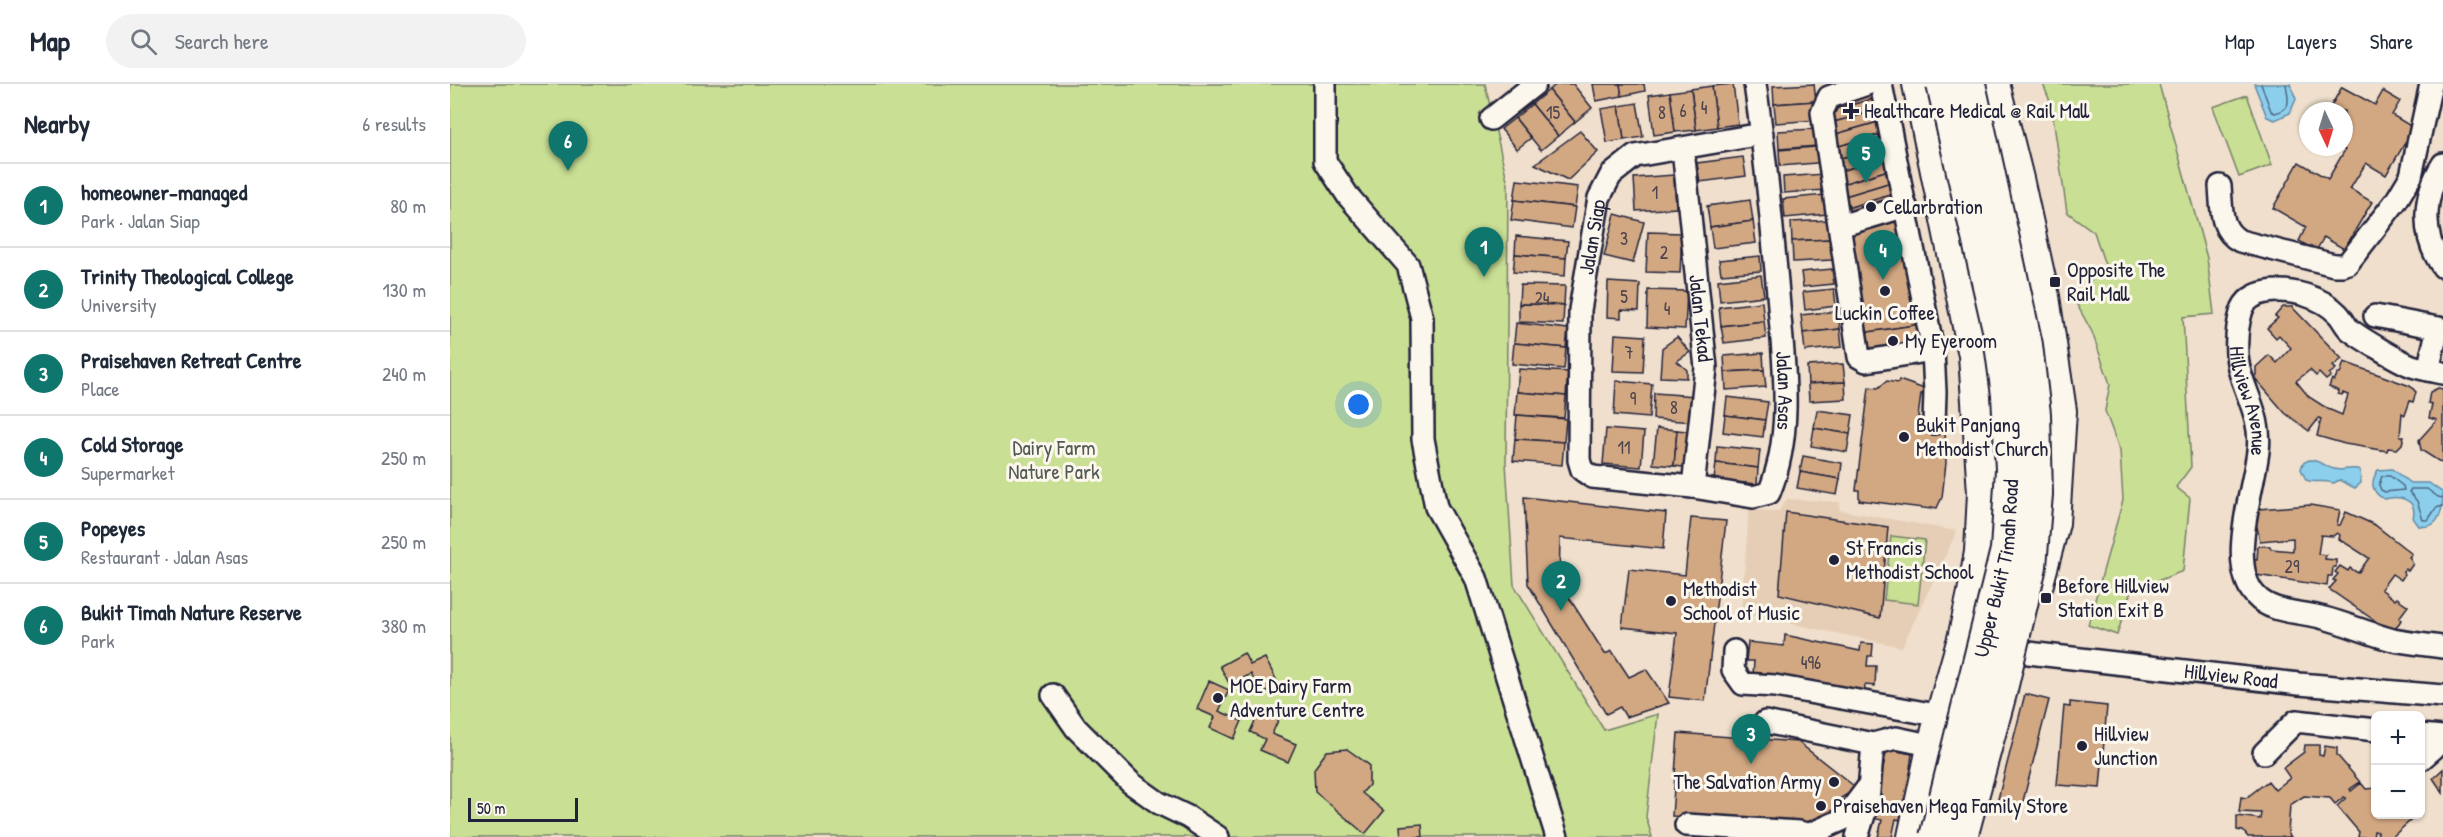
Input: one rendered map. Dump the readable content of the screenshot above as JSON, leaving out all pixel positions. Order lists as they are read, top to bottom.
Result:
{
  "streets": {
    "highway": ["Upper Bukit Timah Road"],
    "street": [
      "Jalan Siap",
      "Jalan Tekad",
      "Jalan Asas",
      "Hillview Avenue",
      "Hillview Road"
    ]
  },
  "crossings": [
    ["Jalan Siap", "Jalan Tekad"],
    ["Jalan Siap", "Jalan Asas"],
    ["Jalan Tekad", "Jalan Asas"]
  ],
  "parks": ["Dairy Farm Nature Park"],
  "places": {
    "health": ["Healthcare Medical @ Rail Mall"],
    "other": [
      "Cellarbration",
      "Luckin Coffee",
      "My Eyeroom",
      "Bukit Panjang Methodist Church",
      "St Francis Methodist School",
      "Methodist School of Music",
      "MOE Dairy Farm Adventure Centre",
      "Hillview Junction",
      "The Salvation Army",
      "Praisehaven Mega Family Store"
    ],
    "transit": ["Opposite The Rail Mall", "Before Hillview Station Exit B"]
  },
  "house_numbers": [
    "4",
    "6",
    "15",
    "8",
    "1",
    "3",
    "2",
    "5",
    "24",
    "4",
    "7",
    "9",
    "8",
    "11",
    "29",
    "496"
  ],
  "scale_bar": "50 m",
  "north": "bottom",
  "page": {
    "header": "Map",
    "search": "Search here",
    "nav": ["Map", "Layers", "Share"],
    "heading": ["Nearby", "6 results"],
    "pins": [
      "6",
      "5",
      "1",
      "4",
      "2",
      "3"
    ],
    "list": [
      {
        "mark": "1",
        "name": "homeowner-managed",
        "note": "Park · Jalan Siap",
        "value": "80 m"
      },
      {
        "mark": "2",
        "name": "Trinity Theological College",
        "note": "University",
        "value": "130 m"
      },
      {
        "mark": "3",
        "name": "Praisehaven Retreat Centre",
        "note": "Place",
        "value": "240 m"
      },
      {
        "mark": "4",
        "name": "Cold Storage",
        "note": "Supermarket",
        "value": "250 m"
      },
      {
        "mark": "5",
        "name": "Popeyes",
        "note": "Restaurant · Jalan Asas",
        "value": "250 m"
      },
      {
        "mark": "6",
        "name": "Bukit Timah Nature Reserve",
        "note": "Park",
        "value": "380 m"
      }
    ],
    "map_buttons": ["+", "−"],
    "scale": "50 m"
  }
}
